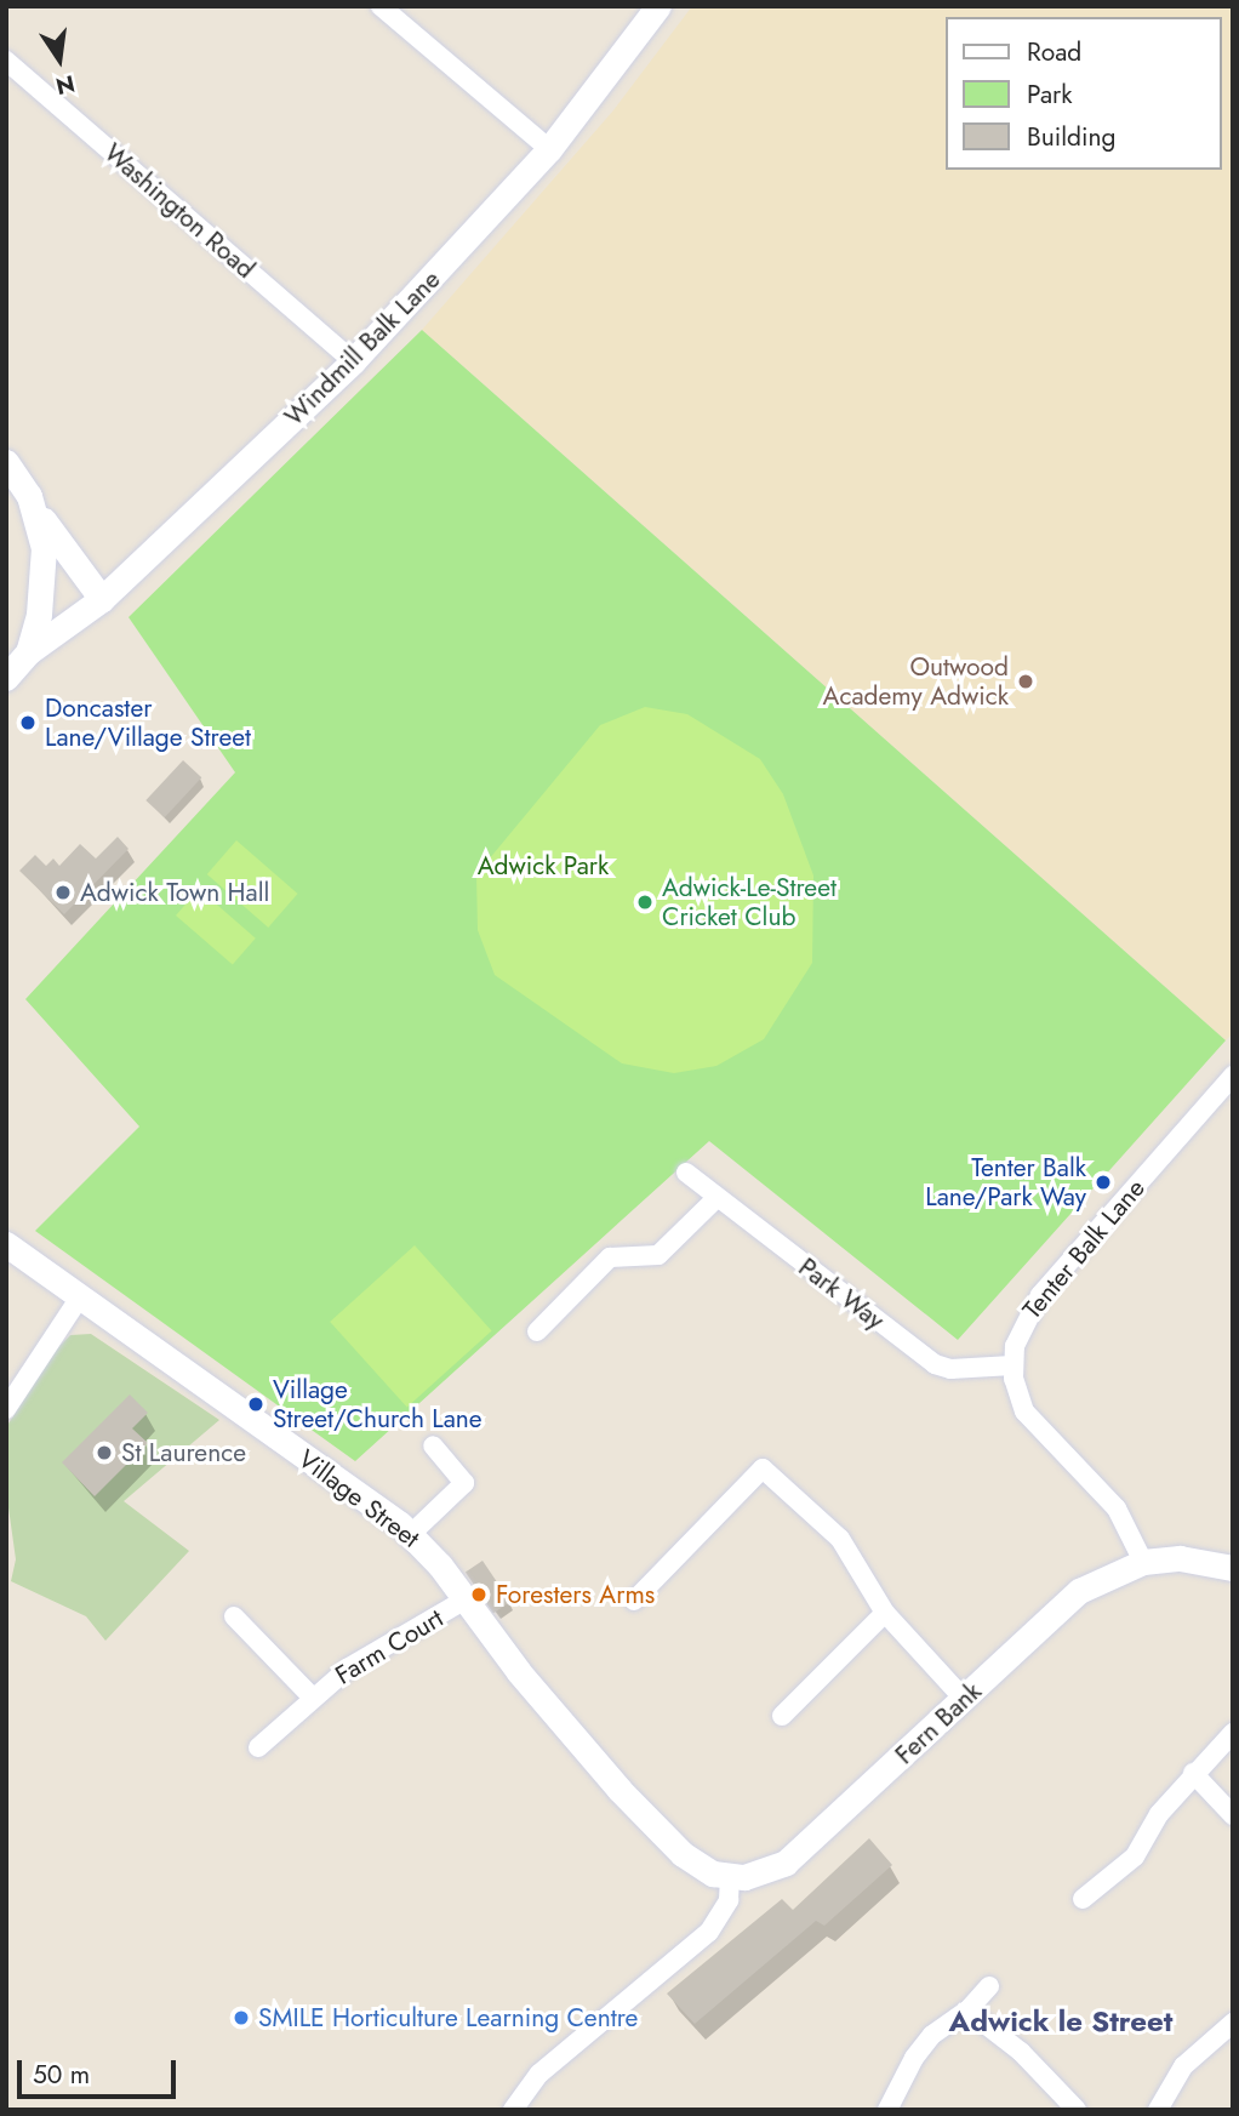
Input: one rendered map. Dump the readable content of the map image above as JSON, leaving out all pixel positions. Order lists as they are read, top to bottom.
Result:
{
  "streets": {
    "street": [
      "Washington Road",
      "Windmill Balk Lane",
      "Tenter Balk Lane",
      "Park Way",
      "Village Street",
      "Farm Court",
      "Fern Bank"
    ]
  },
  "crossings": [
    ["Washington Road", "Windmill Balk Lane"],
    ["Tenter Balk Lane", "Park Way"],
    ["Tenter Balk Lane", "Fern Bank"],
    ["Village Street", "Farm Court"],
    ["Village Street", "Fern Bank"]
  ],
  "districts": ["Adwick le Street"],
  "parks": ["Adwick Park"],
  "places": [
    "Outwood Academy Adwick",
    "Doncaster Lane/Village Street",
    "Adwick Town Hall",
    "Adwick-Le-Street Cricket Club",
    "Tenter Balk Lane/Park Way",
    "Village Street/Church Lane",
    "St Laurence",
    "Foresters Arms",
    "SMILE Horticulture Learning Centre"
  ],
  "legend": ["Road", "Park", "Building"],
  "scale_bar": "50 m",
  "north": "bottom"
}
